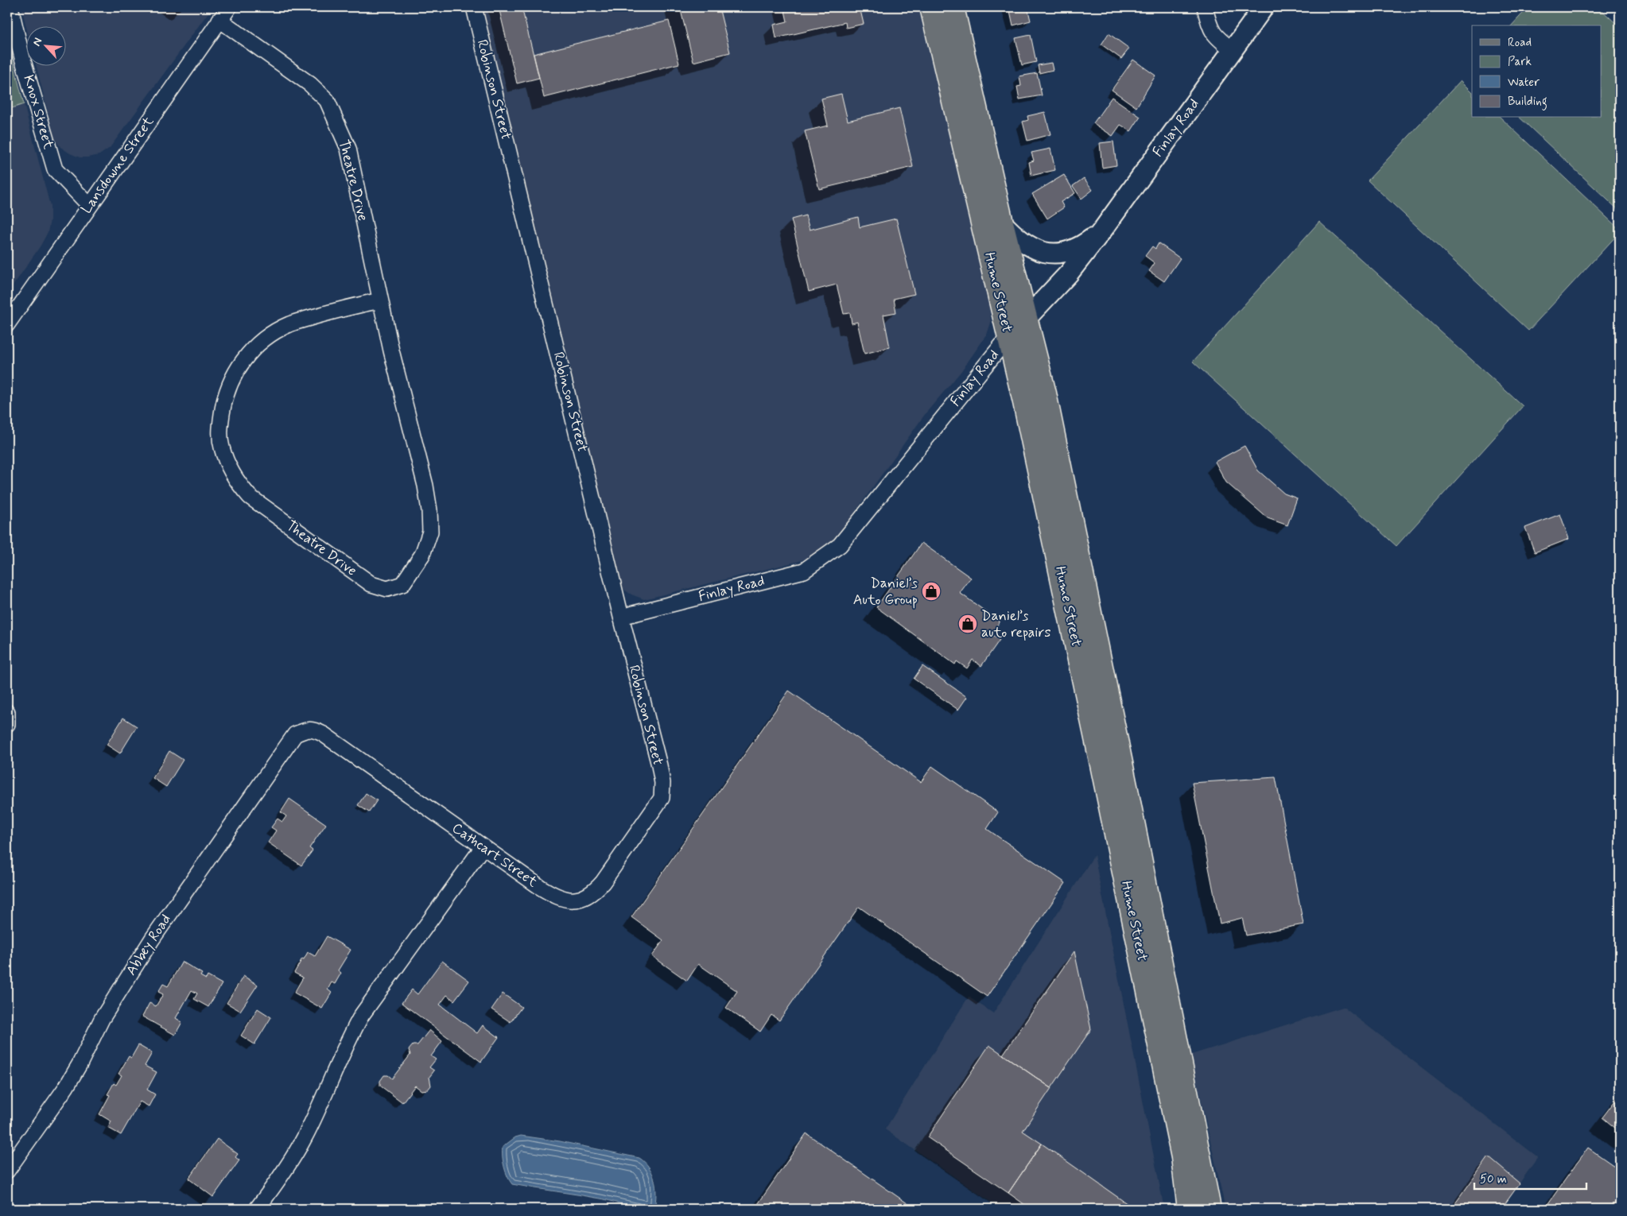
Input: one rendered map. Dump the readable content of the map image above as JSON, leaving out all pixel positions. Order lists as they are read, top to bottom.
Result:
{
  "streets": {
    "main road": ["Hume Street"],
    "street": [
      "Robinson Street",
      "Knox Street",
      "Finlay Road",
      "Lansdowne Street",
      "Theatre Drive",
      "Cathcart Street",
      "Abbey Road"
    ]
  },
  "crossings": [
    ["Robinson Street", "Finlay Road"],
    ["Robinson Street", "Cathcart Street"],
    ["Knox Street", "Lansdowne Street"],
    ["Finlay Road", "Hume Street"],
    ["Lansdowne Street", "Theatre Drive"],
    ["Cathcart Street", "Abbey Road"]
  ],
  "places": {
    "shop": ["Daniel’s Auto Group", "Daniel’s auto repairs"]
  },
  "legend": [
    "Road",
    "Park",
    "Water",
    "Building"
  ],
  "scale_bar": "50 m",
  "north": "top left"
}
